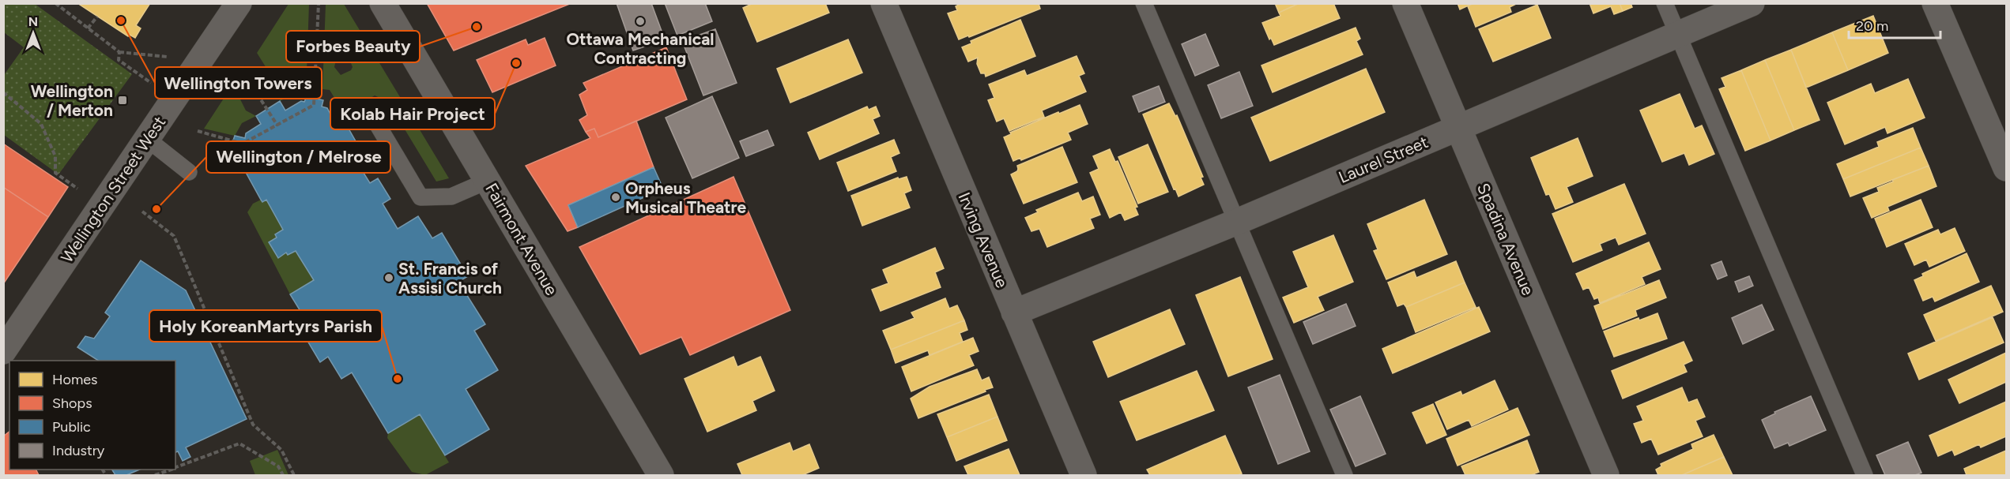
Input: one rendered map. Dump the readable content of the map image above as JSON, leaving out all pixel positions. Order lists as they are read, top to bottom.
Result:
{
  "streets": {
    "street": [
      "Laurel Street",
      "Wellington Street West",
      "Fairmont Avenue",
      "Spadina Avenue",
      "Irving Avenue"
    ]
  },
  "crossings": [
    ["Laurel Street", "Spadina Avenue"],
    ["Laurel Street", "Irving Avenue"]
  ],
  "places": {
    "other": [
      "Wellington Towers",
      "Ottawa Mechanical Contracting",
      "Forbes Beauty",
      "Kolab Hair Project",
      "Orpheus Musical Theatre",
      "Wellington / Melrose",
      "St. Francis of Assisi Church",
      "Holy KoreanMartyrs Parish"
    ],
    "transit": ["Wellington / Merton"]
  },
  "legend": [
    "Homes",
    "Shops",
    "Public",
    "Industry"
  ],
  "scale_bar": "20 m",
  "north": "top"
}
